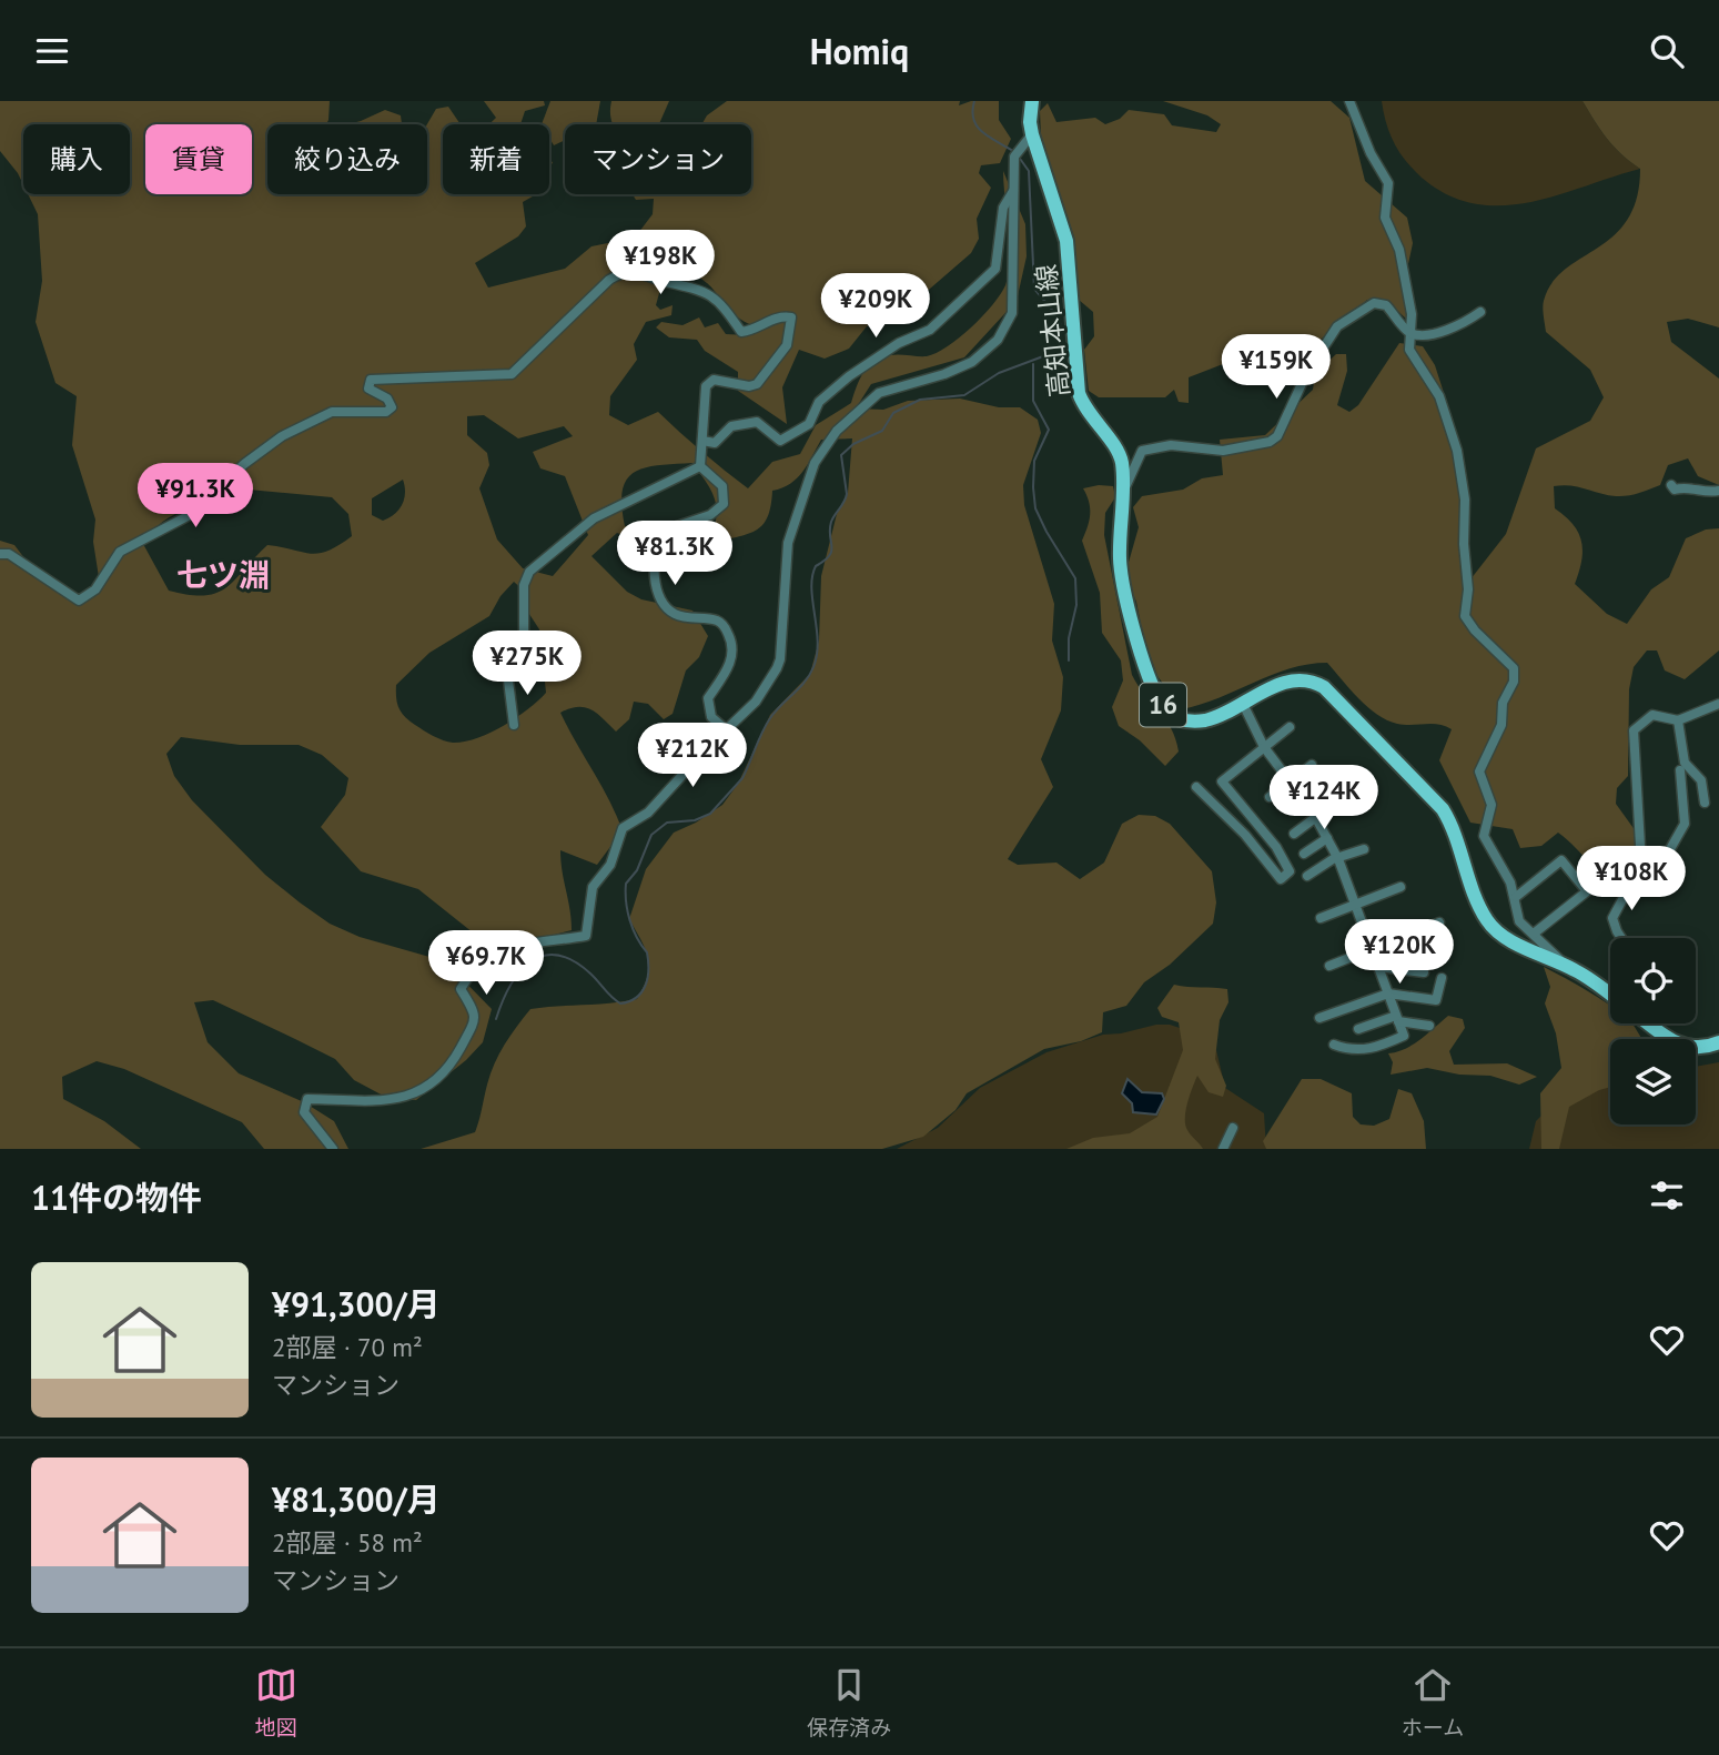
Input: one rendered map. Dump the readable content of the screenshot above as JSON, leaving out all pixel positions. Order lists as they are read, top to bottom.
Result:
{
  "streets": {
    "main road": ["高知本山線", "16"]
  },
  "districts": ["七ツ淵"],
  "page": {
    "header": "Homiq",
    "chip": [
      "購入",
      "賃貸",
      "絞り込み",
      "新着",
      "マンション"
    ],
    "price": [
      "¥198K",
      "¥209K",
      "¥159K",
      "¥91.3K",
      "¥81.3K",
      "¥275K",
      "¥212K",
      "¥124K",
      "¥108K",
      "¥120K",
      "¥69.7K"
    ],
    "heading": "11件の物件",
    "list": [
      {
        "name": "¥91,300/月",
        "note": "2部屋 · 70 m² · マンション"
      },
      {
        "name": "¥81,300/月",
        "note": "2部屋 · 58 m² · マンション"
      }
    ],
    "tabs": ["地図", "保存済み", "ホーム"]
  }
}
